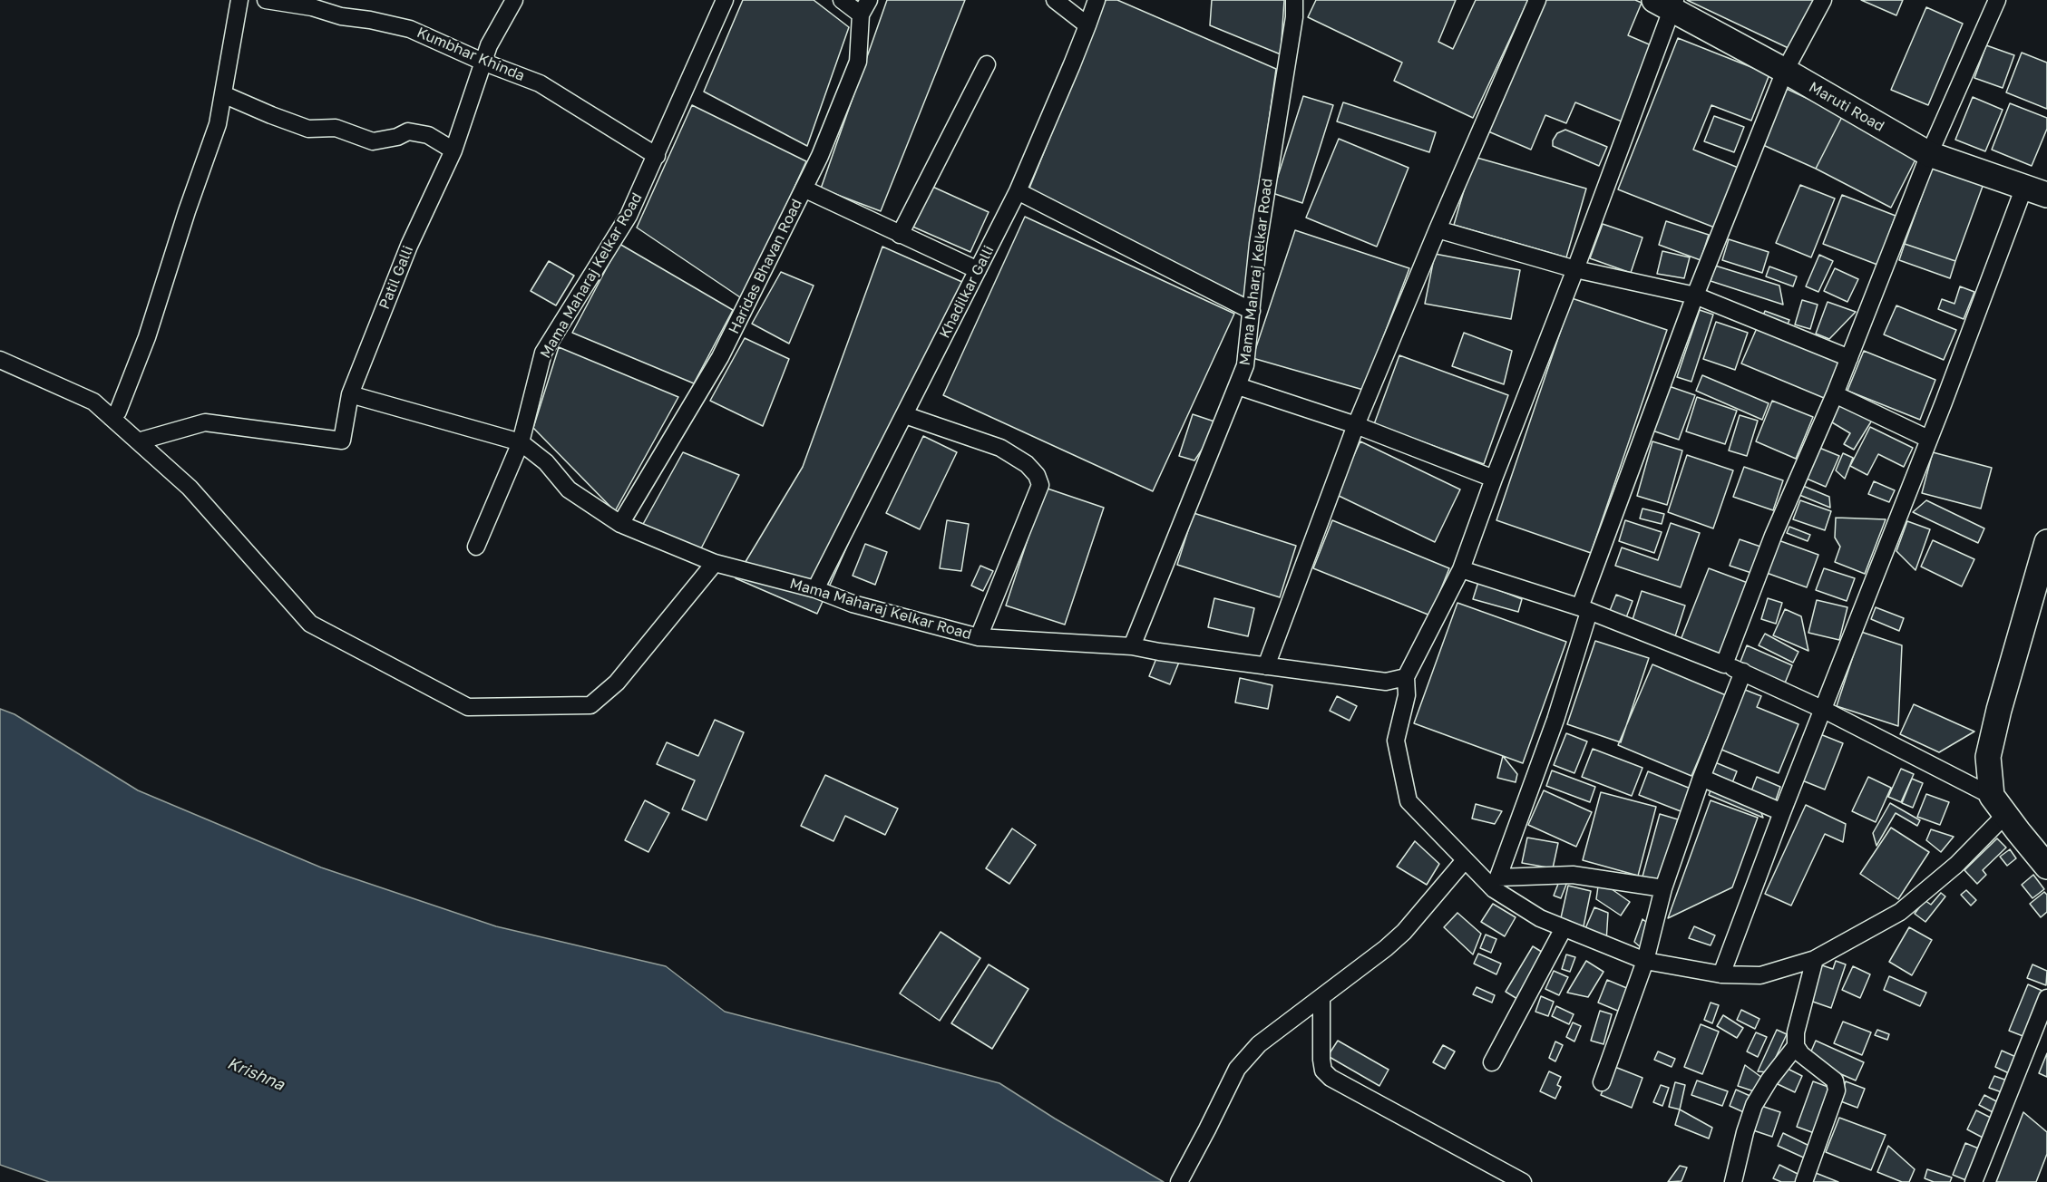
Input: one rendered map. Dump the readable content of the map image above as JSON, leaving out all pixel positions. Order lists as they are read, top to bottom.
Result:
{
  "streets": {
    "street": [
      "Kumbhar Khinda",
      "Maruti Road",
      "Haridas Bhavan Road",
      "Mama Maharaj Kelkar Road",
      "Patil Galli",
      "Khadilkar Galli"
    ]
  },
  "crossings": [
    ["Kumbhar Khinda", "Mama Maharaj Kelkar Road"],
    ["Kumbhar Khinda", "Patil Galli"],
    ["Haridas Bhavan Road", "Mama Maharaj Kelkar Road"],
    ["Mama Maharaj Kelkar Road", "Khadilkar Galli"]
  ],
  "water": ["Krishna"]
}
